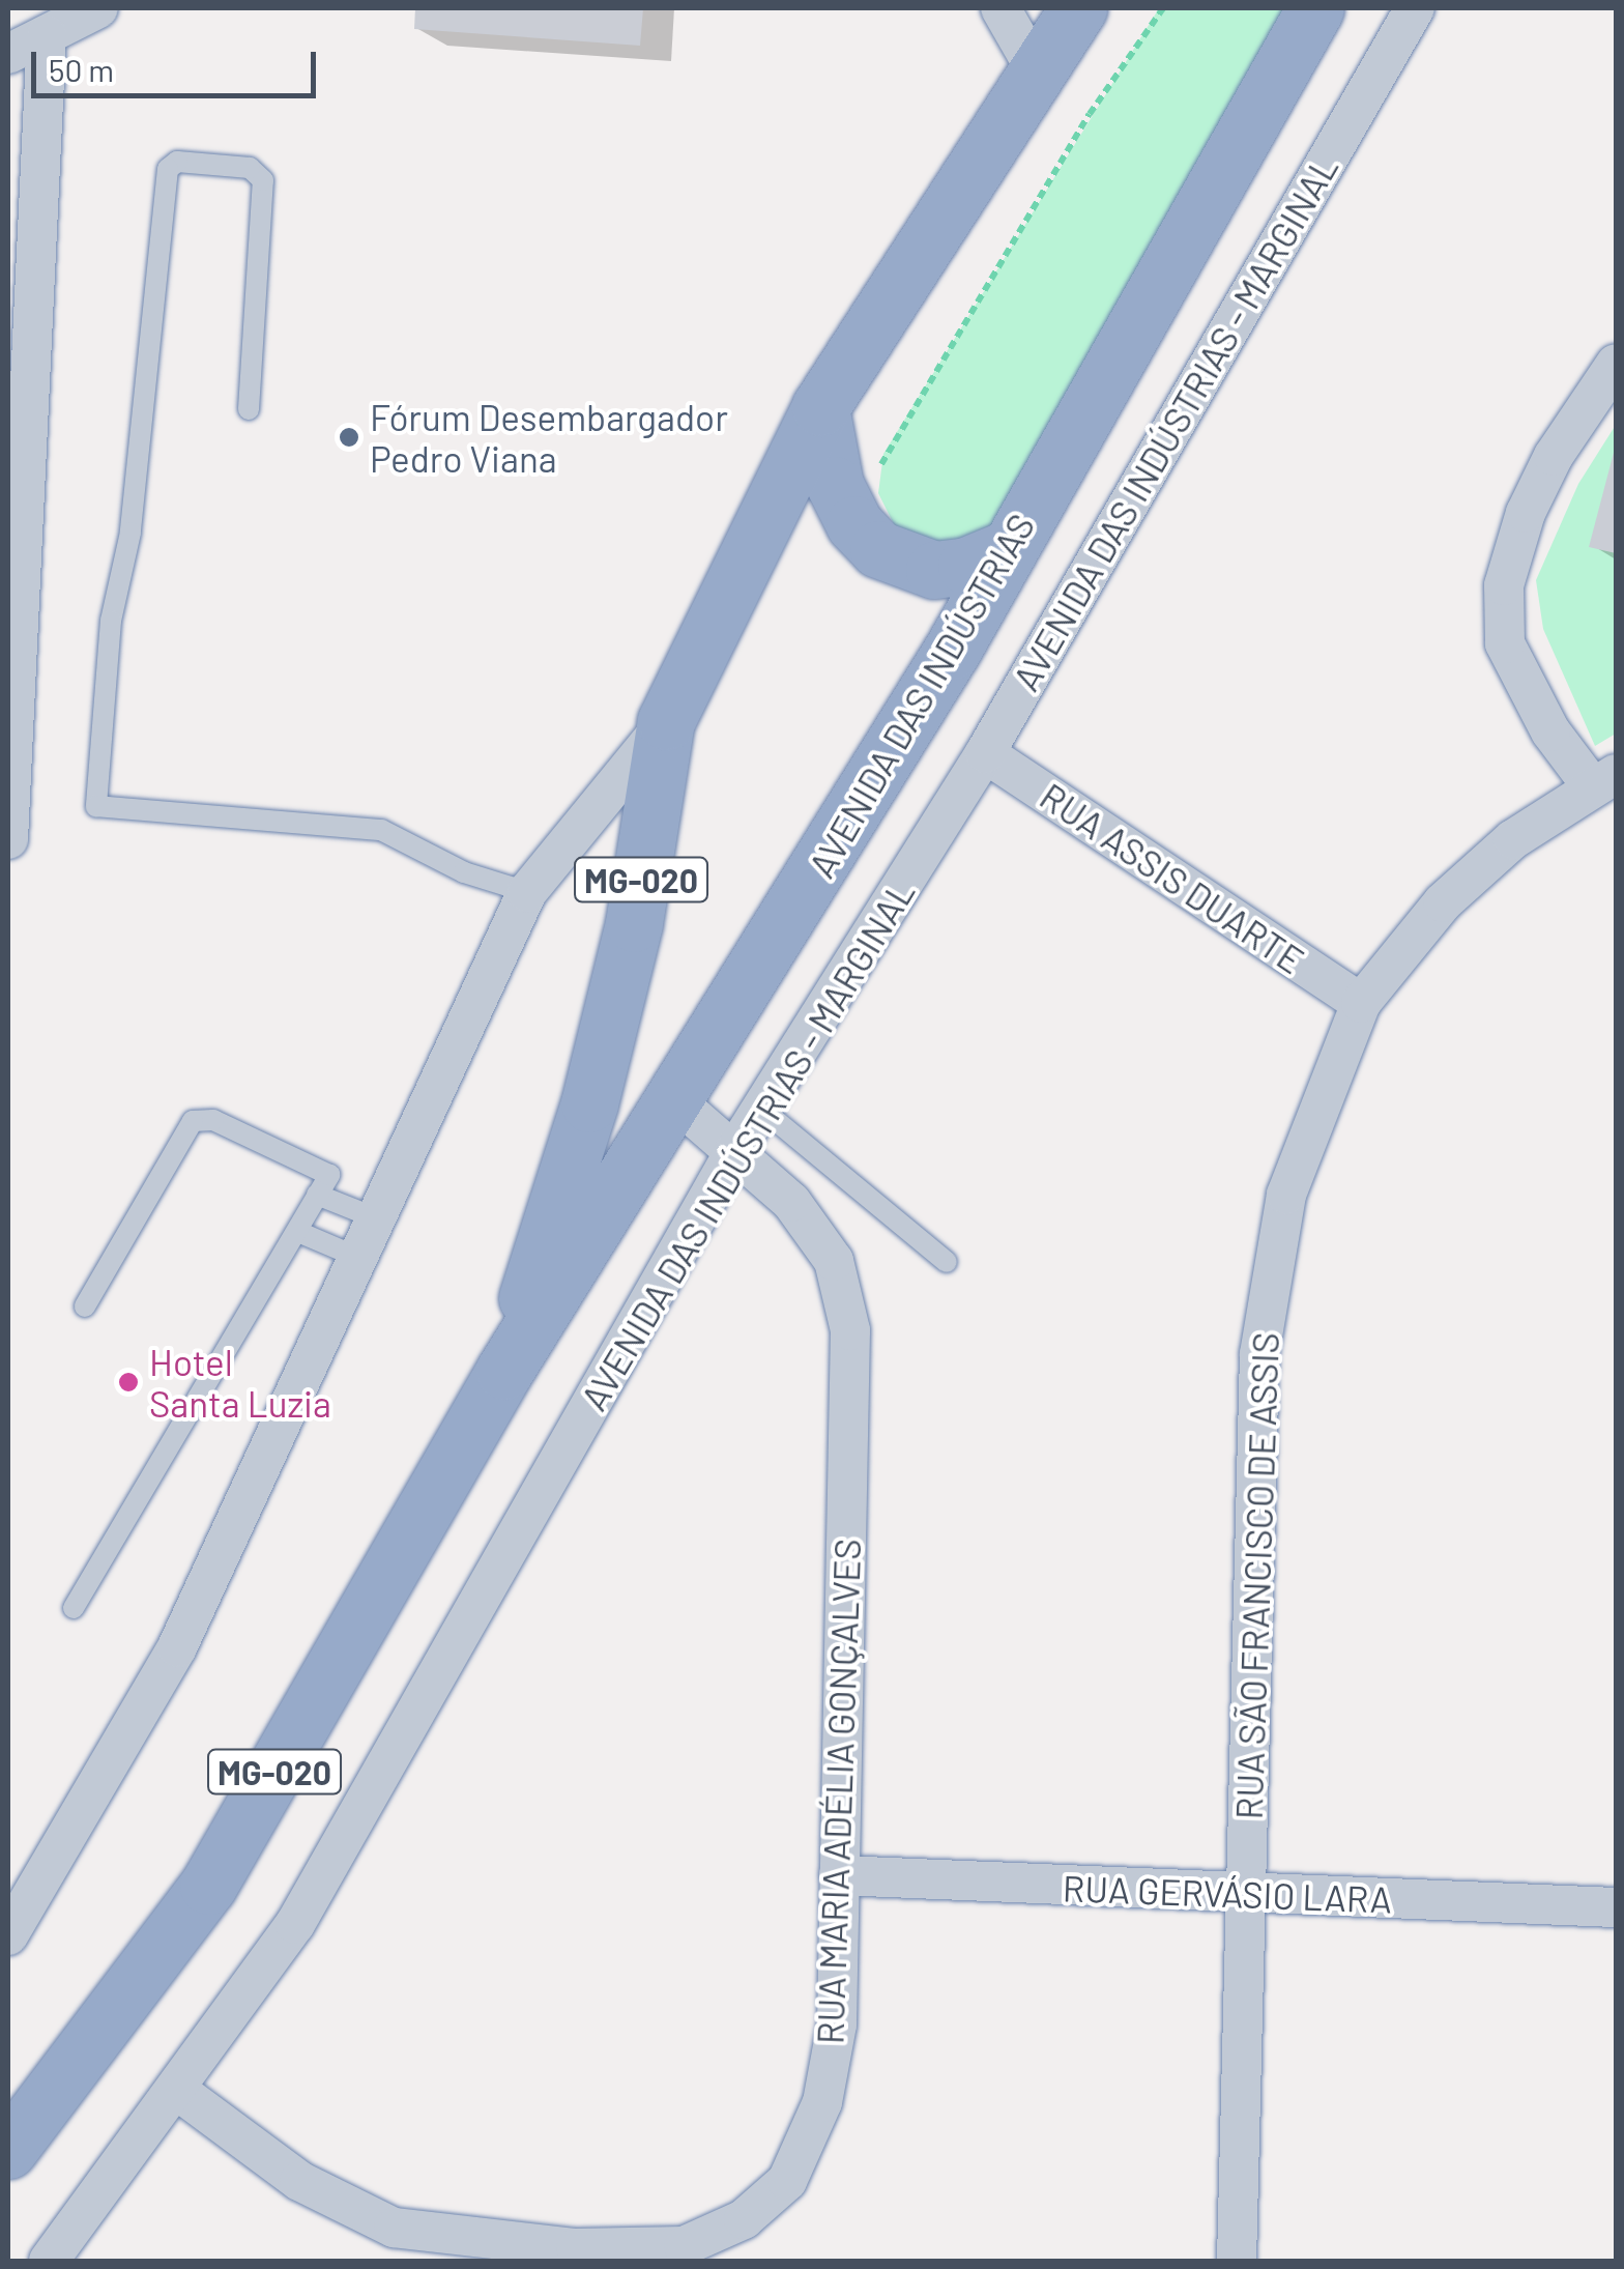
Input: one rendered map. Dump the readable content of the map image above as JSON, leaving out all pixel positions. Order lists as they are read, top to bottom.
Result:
{
  "streets": {
    "highway": ["AVENIDA DAS INDÚSTRIAS", "MG-020"],
    "street": [
      "AVENIDA DAS INDÚSTRIAS - MARGINAL",
      "RUA ASSIS DUARTE",
      "RUA SÃO FRANCISCO DE ASSIS",
      "RUA MARIA ADÉLIA GONÇALVES",
      "RUA GERVÁSIO LARA"
    ]
  },
  "crossings": [
    ["AVENIDA DAS INDÚSTRIAS - MARGINAL", "RUA ASSIS DUARTE"],
    ["AVENIDA DAS INDÚSTRIAS - MARGINAL", "RUA MARIA ADÉLIA GONÇALVES"],
    ["AVENIDA DAS INDÚSTRIAS", "RUA MARIA ADÉLIA GONÇALVES"],
    ["RUA ASSIS DUARTE", "RUA SÃO FRANCISCO DE ASSIS"],
    ["RUA SÃO FRANCISCO DE ASSIS", "RUA GERVÁSIO LARA"],
    ["RUA MARIA ADÉLIA GONÇALVES", "RUA GERVÁSIO LARA"]
  ],
  "places": ["Fórum Desembargador Pedro Viana", "Hotel Santa Luzia"],
  "scale_bar": "50 m"
}
